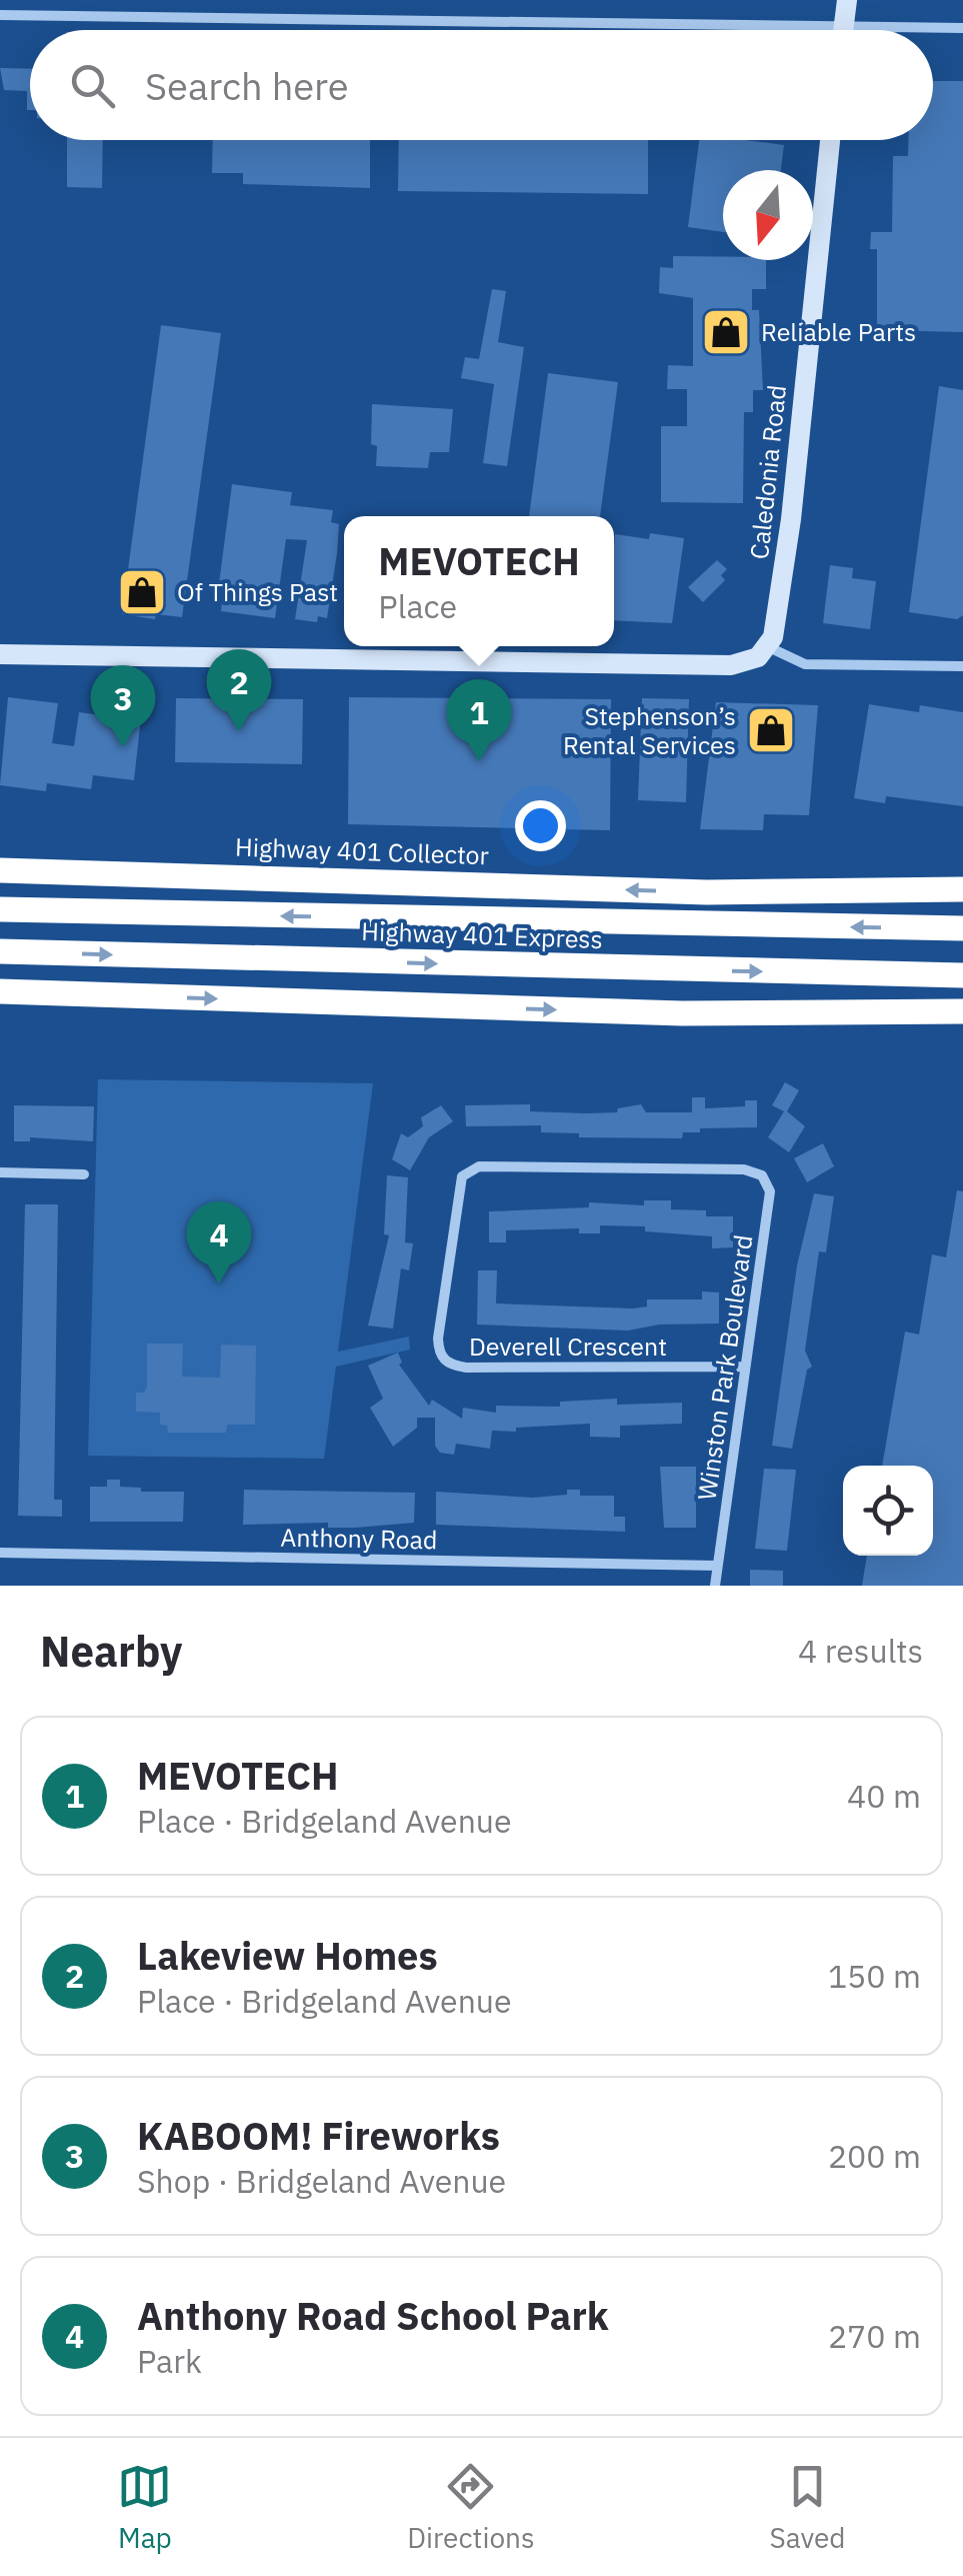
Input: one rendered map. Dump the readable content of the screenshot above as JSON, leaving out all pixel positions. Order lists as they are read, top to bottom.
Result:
{
  "streets": {
    "highway": ["Highway 401 Collector", "Highway 401 Express"],
    "street": [
      "Caledonia Road",
      "Deverell Crescent",
      "Winston Park Boulevard",
      "Anthony Road"
    ]
  },
  "crossings": [
    ["Deverell Crescent", "Winston Park Boulevard"],
    ["Winston Park Boulevard", "Anthony Road"]
  ],
  "places": {
    "shop": ["Reliable Parts", "Of Things Past", "Stephenson’s Rental Services"]
  },
  "north": "bottom",
  "page": {
    "search": "Search here",
    "popup": ["MEVOTECH", "Place"],
    "pins": [
      "2",
      "3",
      "1",
      "4"
    ],
    "heading": ["Nearby", "4 results"],
    "list": [
      {
        "mark": "1",
        "name": "MEVOTECH",
        "note": "Place · Bridgeland Avenue",
        "value": "40 m"
      },
      {
        "mark": "2",
        "name": "Lakeview Homes",
        "note": "Place · Bridgeland Avenue",
        "value": "150 m"
      },
      {
        "mark": "3",
        "name": "KABOOM! Fireworks",
        "note": "Shop · Bridgeland Avenue",
        "value": "200 m"
      },
      {
        "mark": "4",
        "name": "Anthony Road School Park",
        "note": "Park",
        "value": "270 m"
      }
    ],
    "nav": ["Map", "Directions", "Saved"]
  }
}
